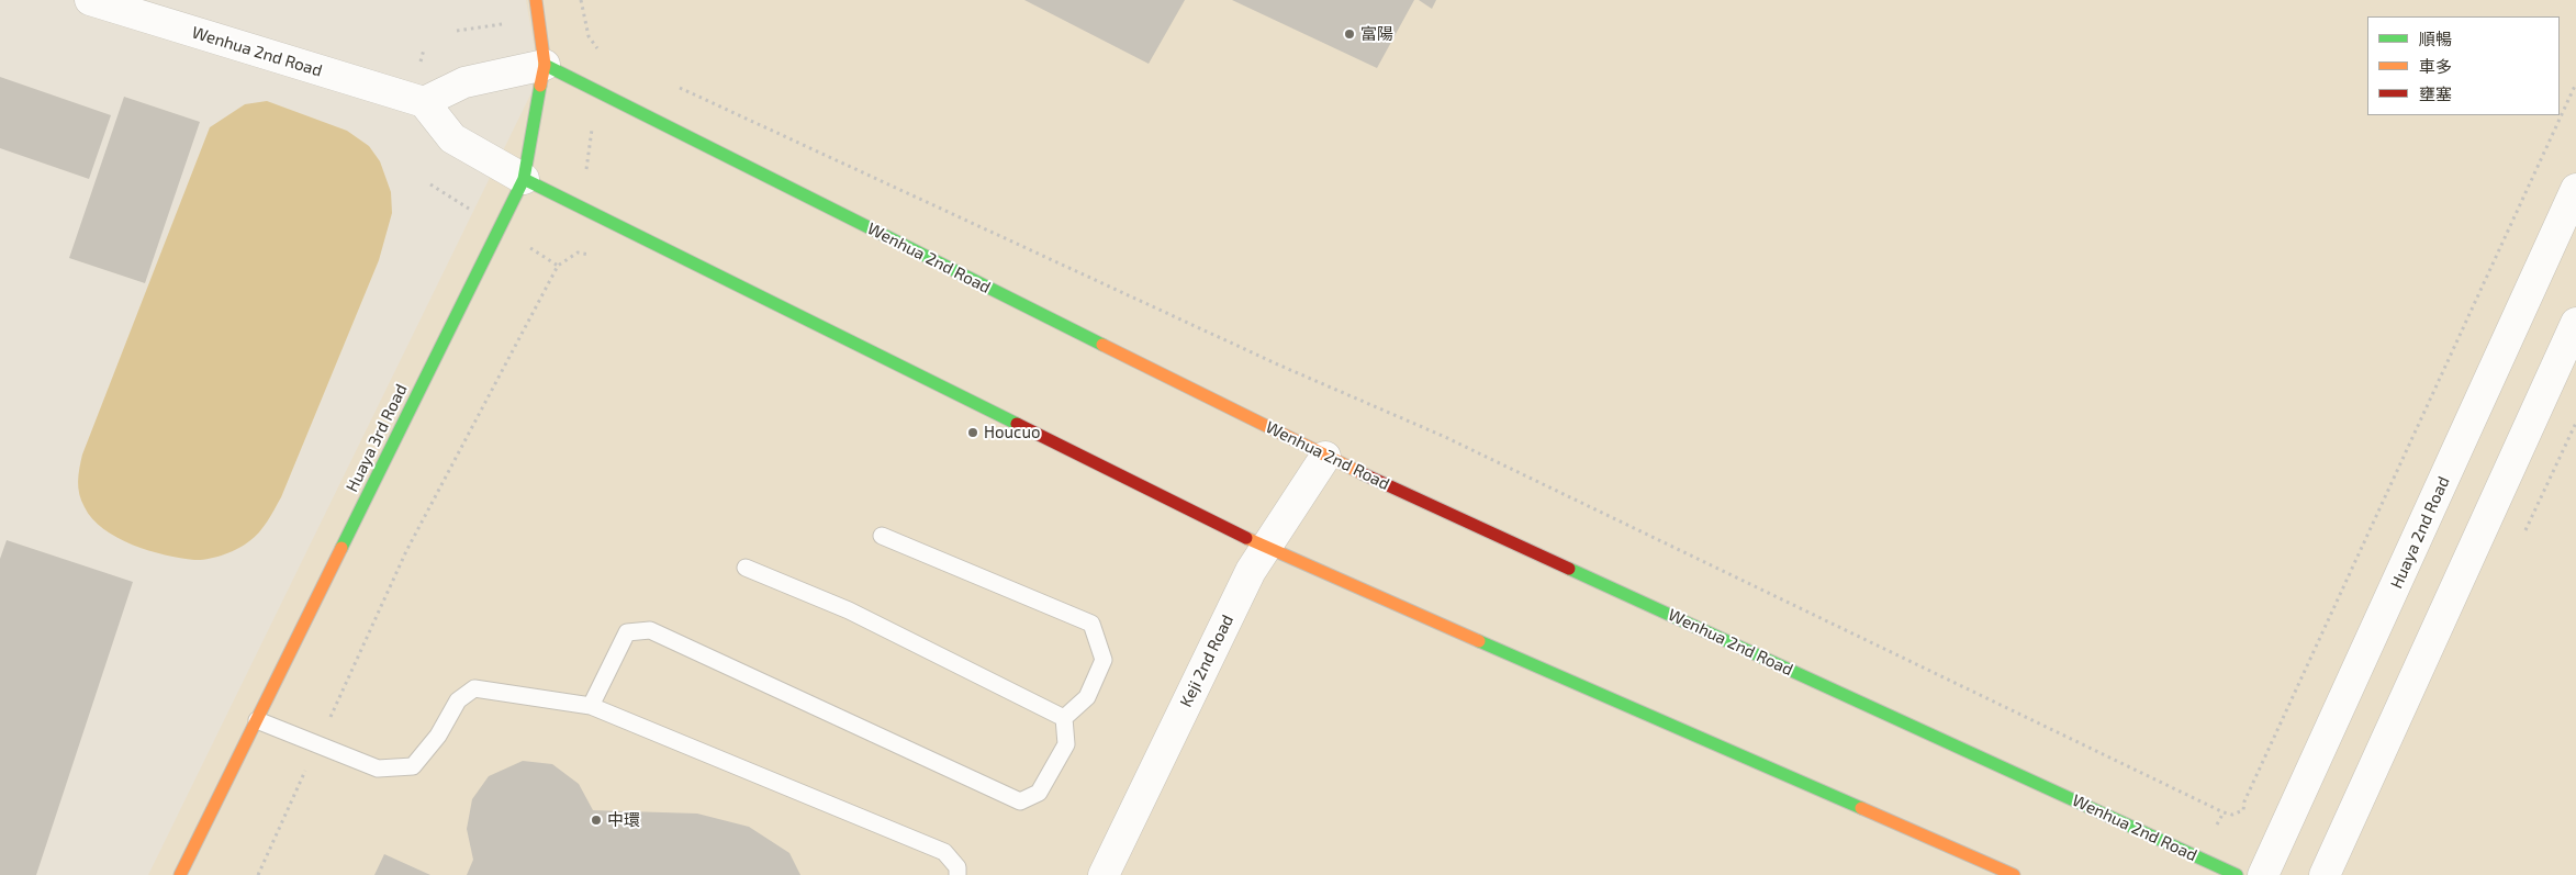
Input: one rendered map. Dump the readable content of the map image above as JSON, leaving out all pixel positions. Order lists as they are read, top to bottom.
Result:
{
  "streets": {
    "street": [
      "Wenhua 2nd Road",
      "Huaya 3rd Road",
      "Huaya 2nd Road",
      "Keji 2nd Road"
    ]
  },
  "crossings": [
    ["Wenhua 2nd Road", "Huaya 3rd Road"],
    ["Wenhua 2nd Road", "Keji 2nd Road"]
  ],
  "places": ["富陽", "Houcuo", "中環"],
  "legend": ["順暢", "車多", "壅塞"]
}
